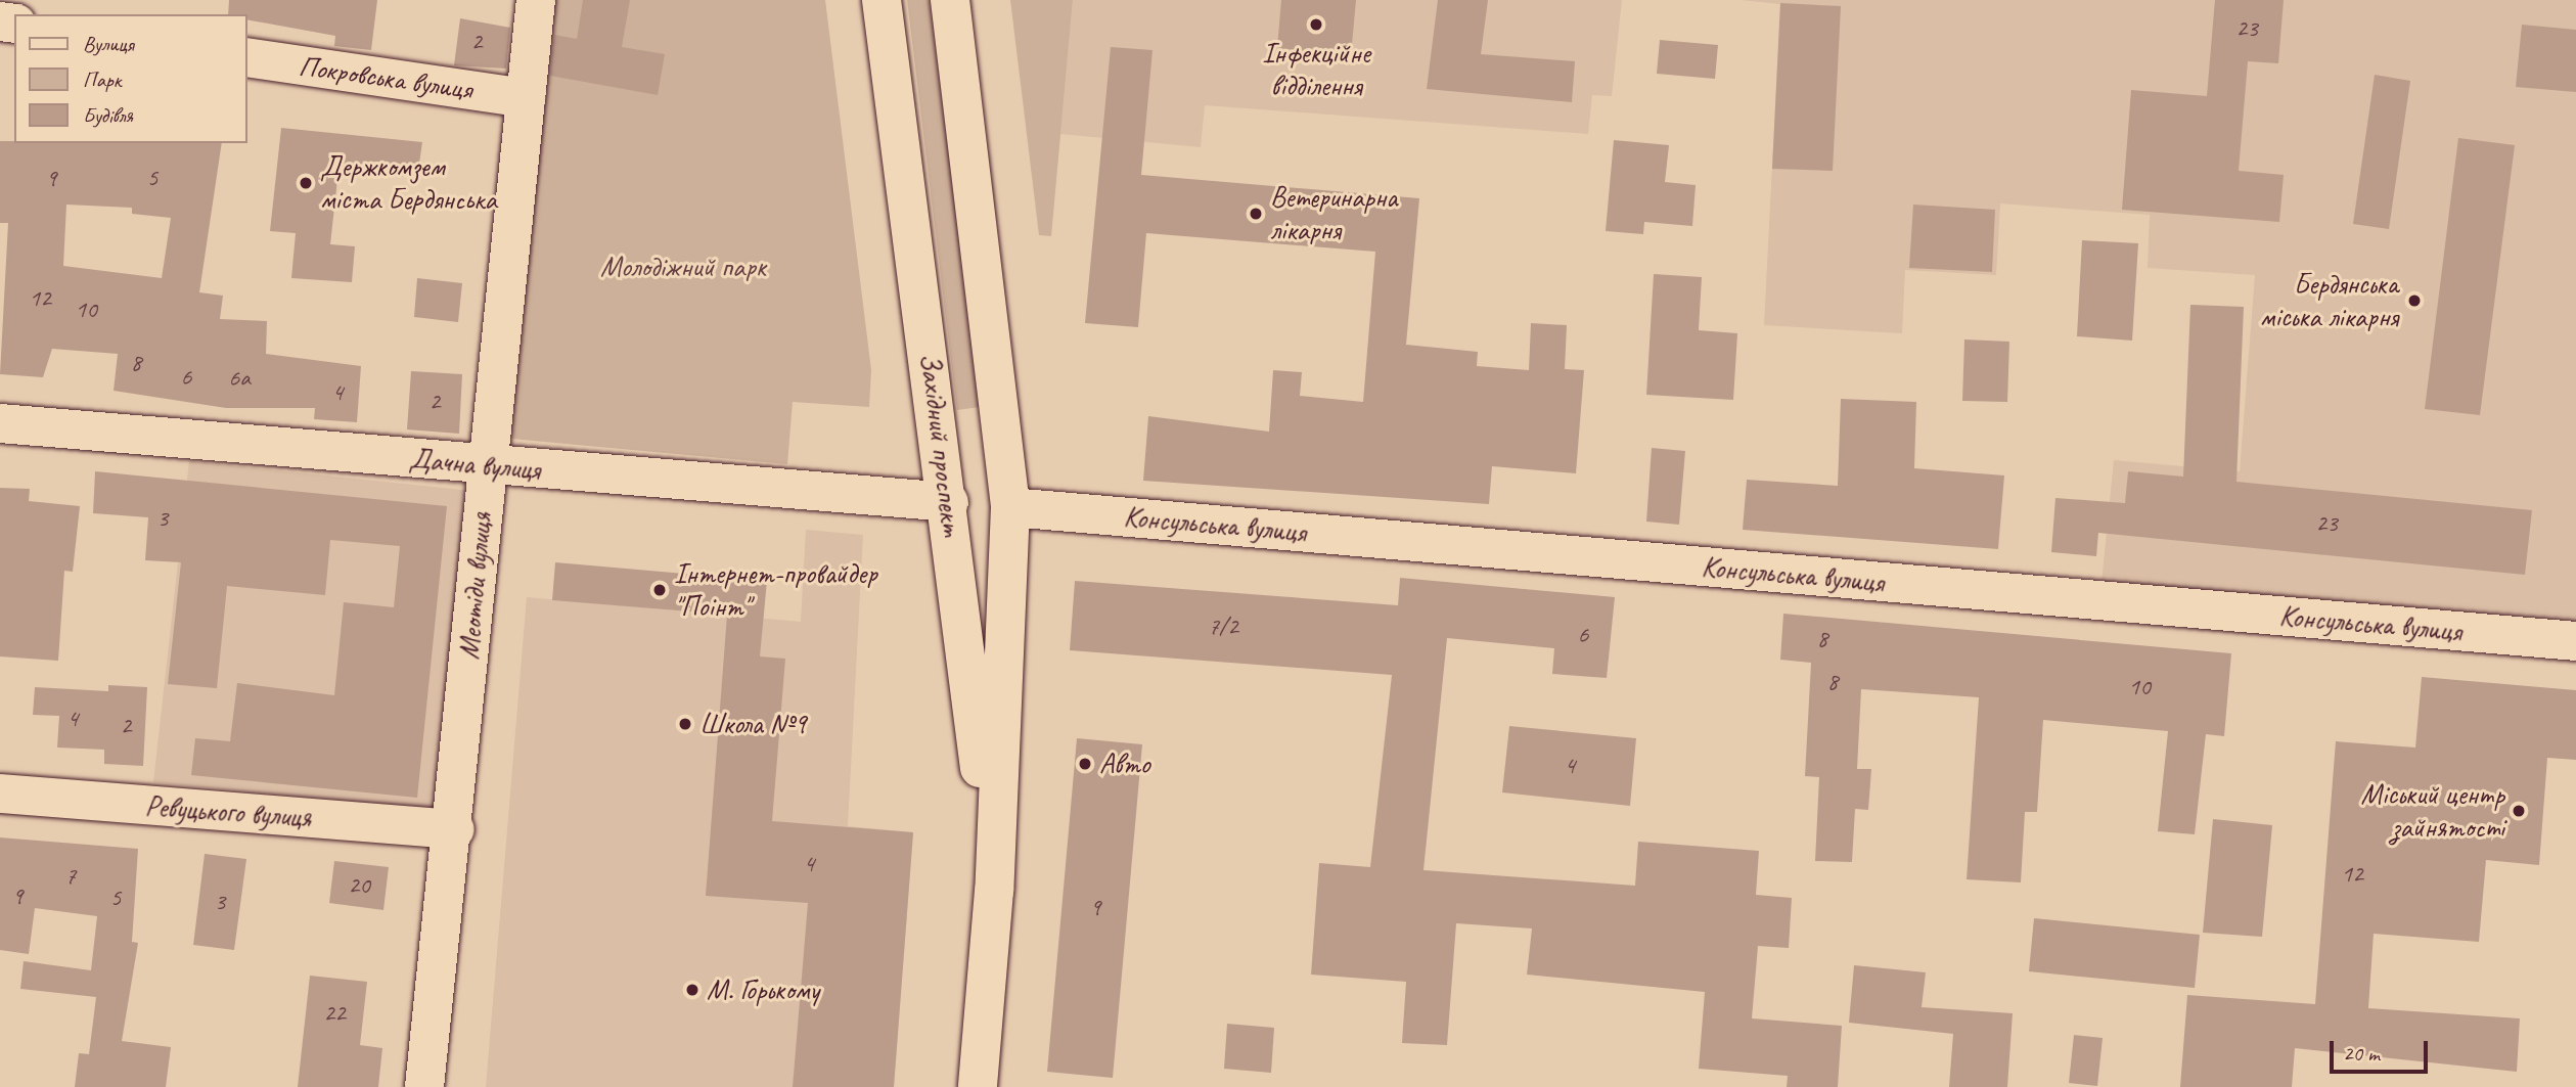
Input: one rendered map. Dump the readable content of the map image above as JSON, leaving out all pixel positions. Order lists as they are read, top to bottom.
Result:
{
  "streets": {
    "street": [
      "Покровська вулиця",
      "Західний проспект",
      "Дачна вулиця",
      "Консульська вулиця",
      "Меотіди вулиця",
      "Ревуцького вулиця"
    ]
  },
  "crossings": [
    ["Покровська вулиця", "Меотіди вулиця"],
    ["Західний проспект", "Дачна вулиця"],
    ["Західний проспект", "Консульська вулиця"],
    ["Дачна вулиця", "Консульська вулиця"],
    ["Дачна вулиця", "Меотіди вулиця"],
    ["Меотіди вулиця", "Ревуцького вулиця"]
  ],
  "parks": ["Молодіжний парк"],
  "places": [
    "Інфекційне відділення",
    "Держкомзем міста Бердянська",
    "Ветеринарна лікарня",
    "Бердянська міська лікарня",
    "Інтернет-провайдер \"Поінт\"",
    "Школа №9",
    "Авто",
    "Міський центр зайнятості",
    "М. Горькому"
  ],
  "house_numbers": [
    "23",
    "2",
    "5",
    "9",
    "12",
    "10",
    "8",
    "6",
    "6а",
    "4",
    "2",
    "3",
    "23",
    "7/2",
    "6",
    "8",
    "8",
    "10",
    "4",
    "2",
    "4",
    "4",
    "12",
    "7",
    "20",
    "9",
    "5",
    "3",
    "9",
    "22"
  ],
  "legend": ["Вулиця", "Парк", "Будівля"],
  "scale_bar": "20 m"
}
